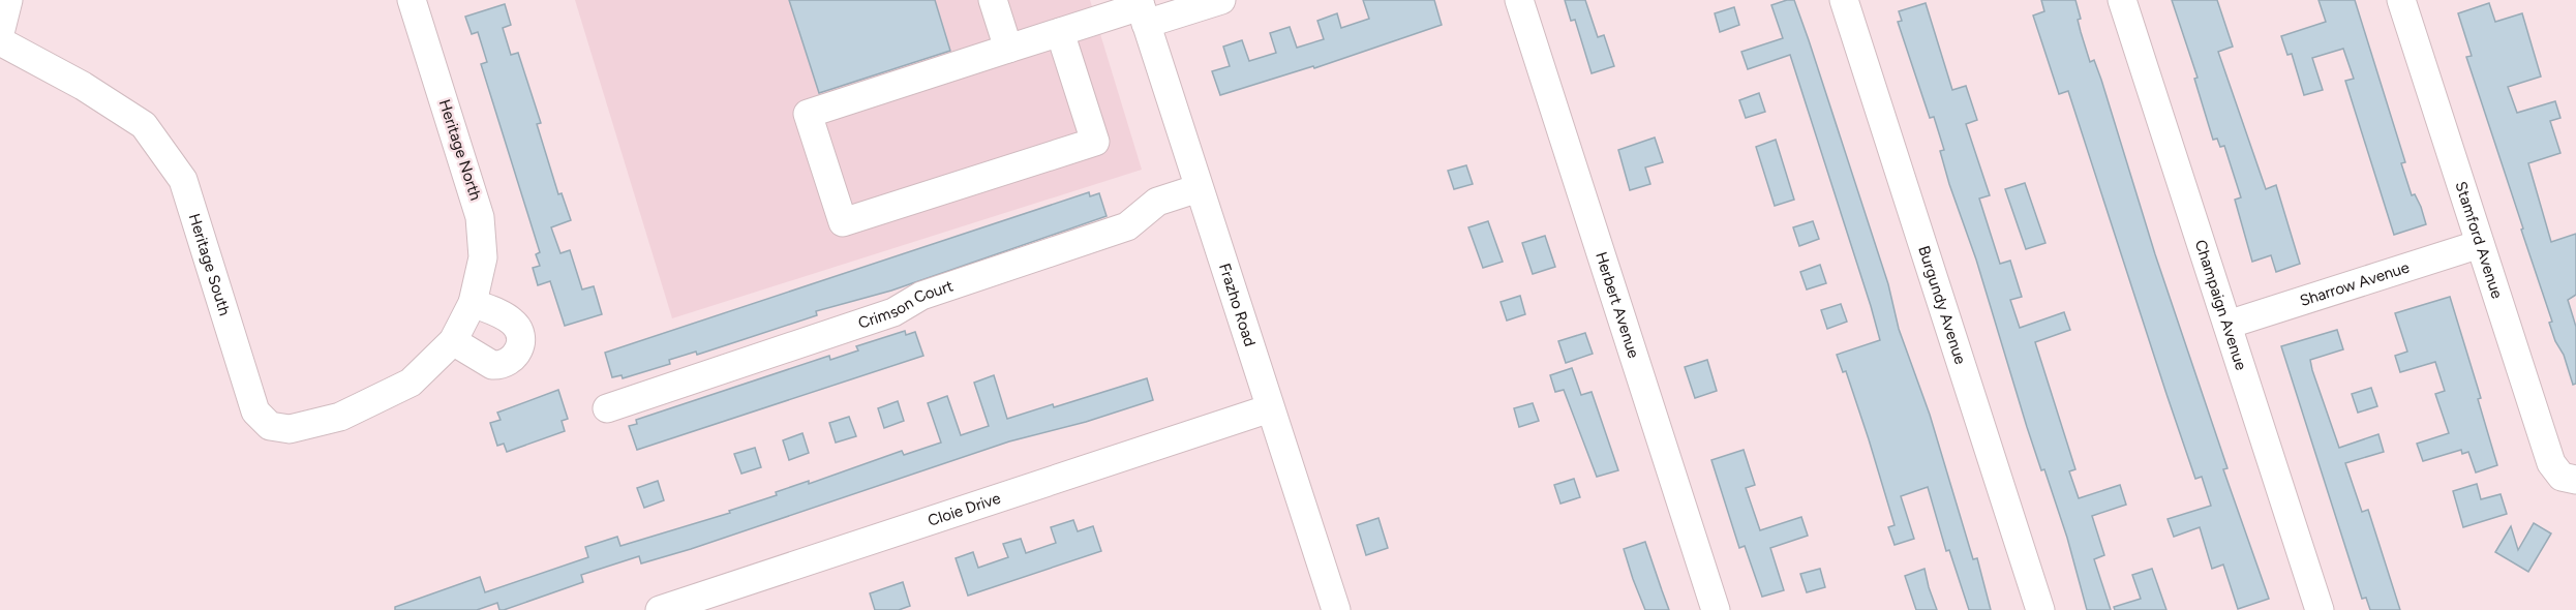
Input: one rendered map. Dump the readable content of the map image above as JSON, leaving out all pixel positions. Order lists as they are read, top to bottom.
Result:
{
  "streets": {
    "street": [
      "Heritage North",
      "Stamford Avenue",
      "Heritage South",
      "Sharrow Avenue",
      "Crimson Court",
      "Frazho Road",
      "Herbert Avenue",
      "Burgundy Avenue",
      "Champaign Avenue",
      "Cloie Drive"
    ]
  },
  "crossings": [
    ["Heritage North", "Heritage South"],
    ["Stamford Avenue", "Sharrow Avenue"],
    ["Sharrow Avenue", "Champaign Avenue"],
    ["Crimson Court", "Frazho Road"],
    ["Frazho Road", "Cloie Drive"]
  ]
}
